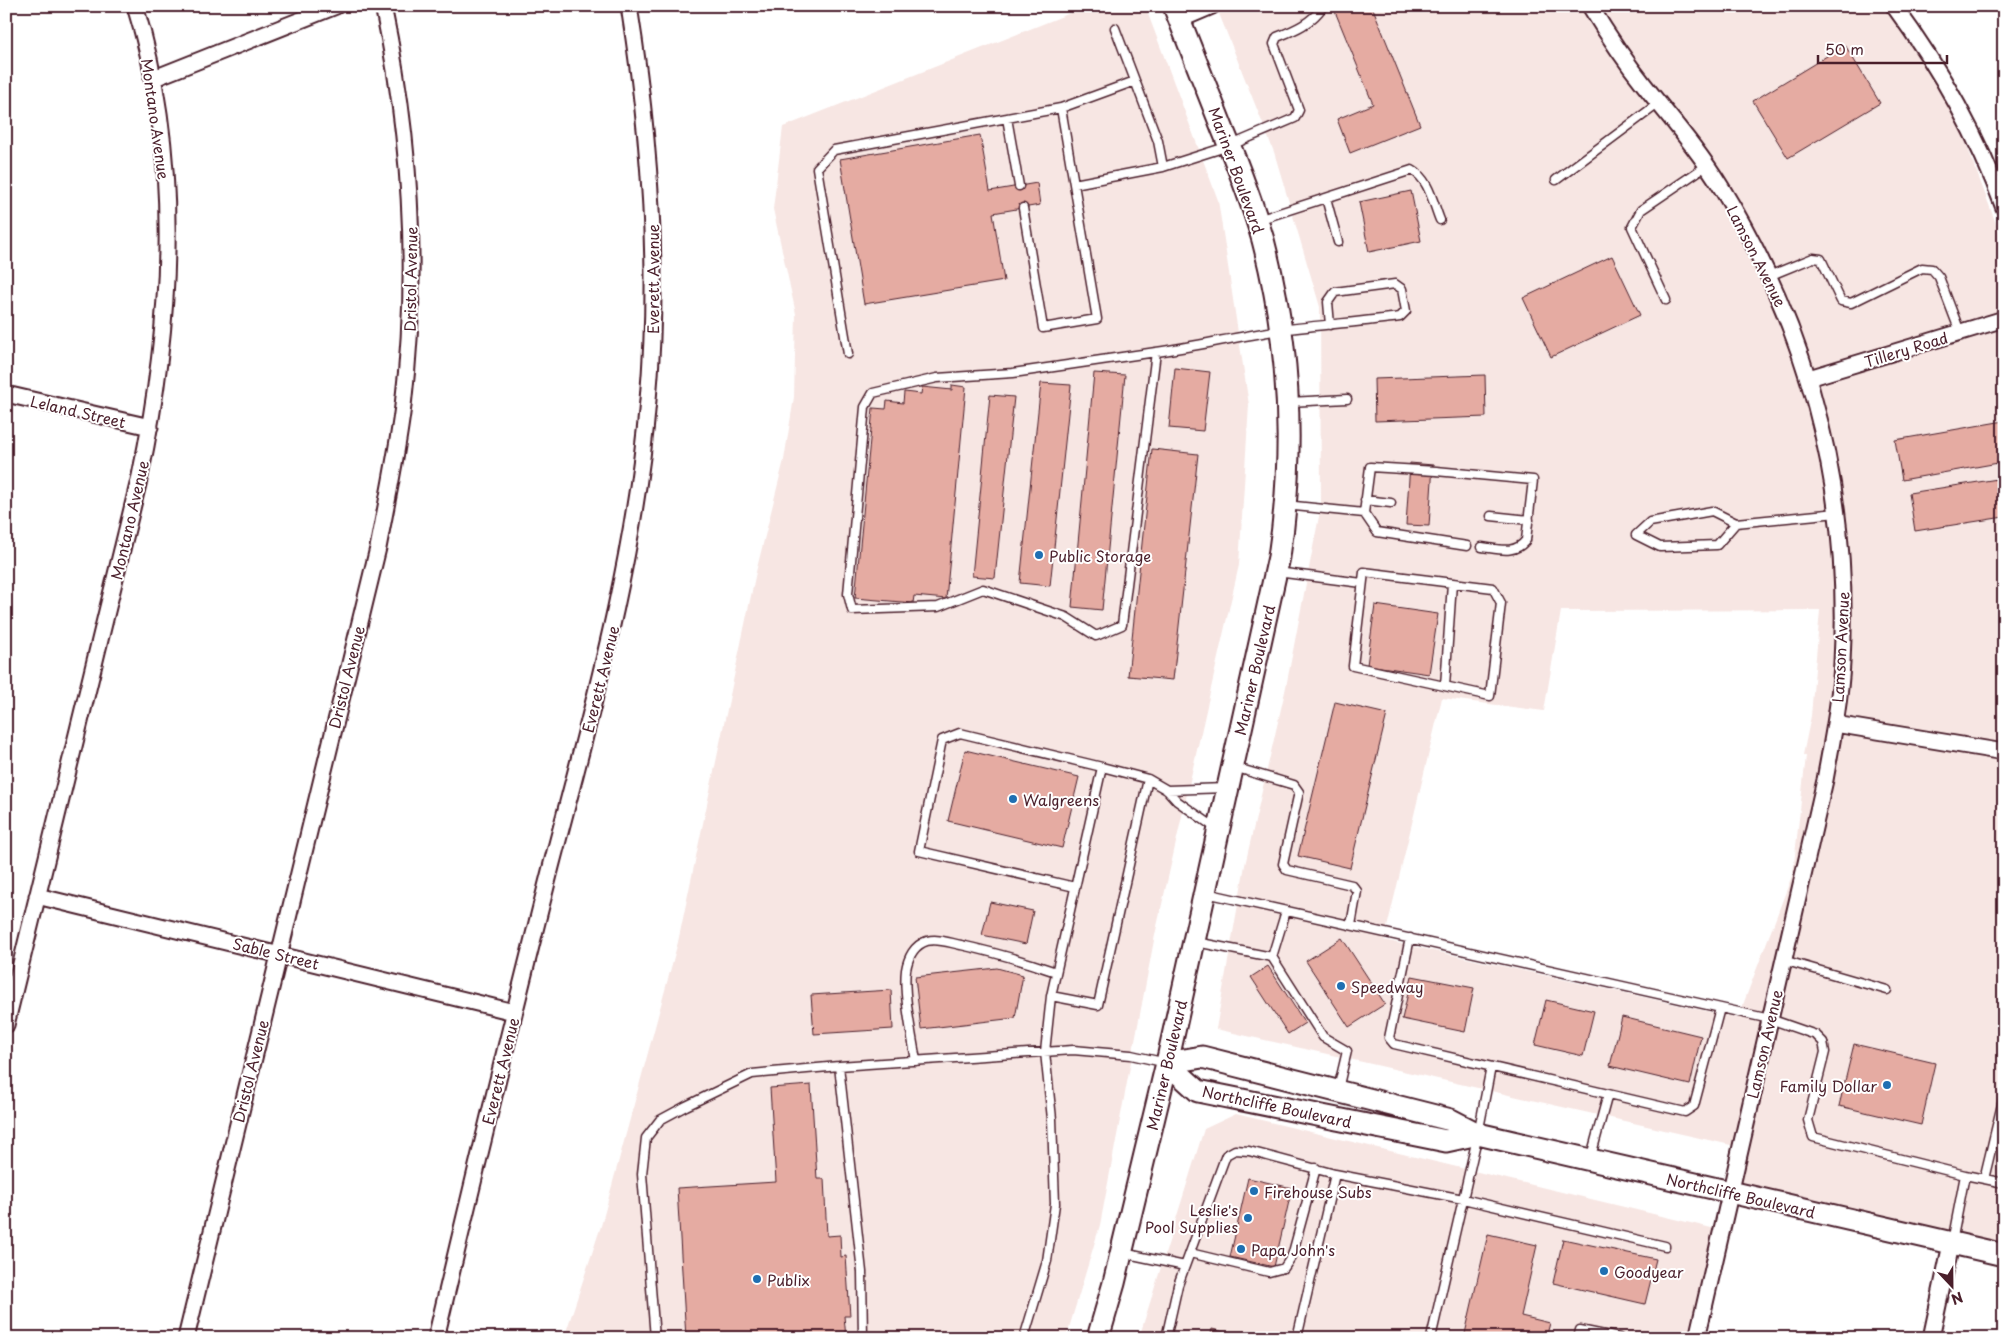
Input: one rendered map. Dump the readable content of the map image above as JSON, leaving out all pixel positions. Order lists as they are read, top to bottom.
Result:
{
  "streets": {
    "main road": ["Mariner Boulevard", "Northcliffe Boulevard"],
    "street": [
      "Montano Avenue",
      "Lamson Avenue",
      "Dristol Avenue",
      "Everett Avenue",
      "Tillery Road",
      "Leland Street",
      "Sable Street"
    ]
  },
  "crossings": [
    ["Montano Avenue", "Leland Street"],
    ["Montano Avenue", "Sable Street"],
    ["Mariner Boulevard", "Northcliffe Boulevard"],
    ["Lamson Avenue", "Tillery Road"],
    ["Lamson Avenue", "Northcliffe Boulevard"],
    ["Dristol Avenue", "Sable Street"],
    ["Everett Avenue", "Sable Street"]
  ],
  "places": [
    "Public Storage",
    "Walgreens",
    "Speedway",
    "Family Dollar",
    "Firehouse Subs",
    "Leslie's Pool Supplies",
    "Papa John's",
    "Goodyear",
    "Publix"
  ],
  "scale_bar": "50 m",
  "north": "bottom"
}
